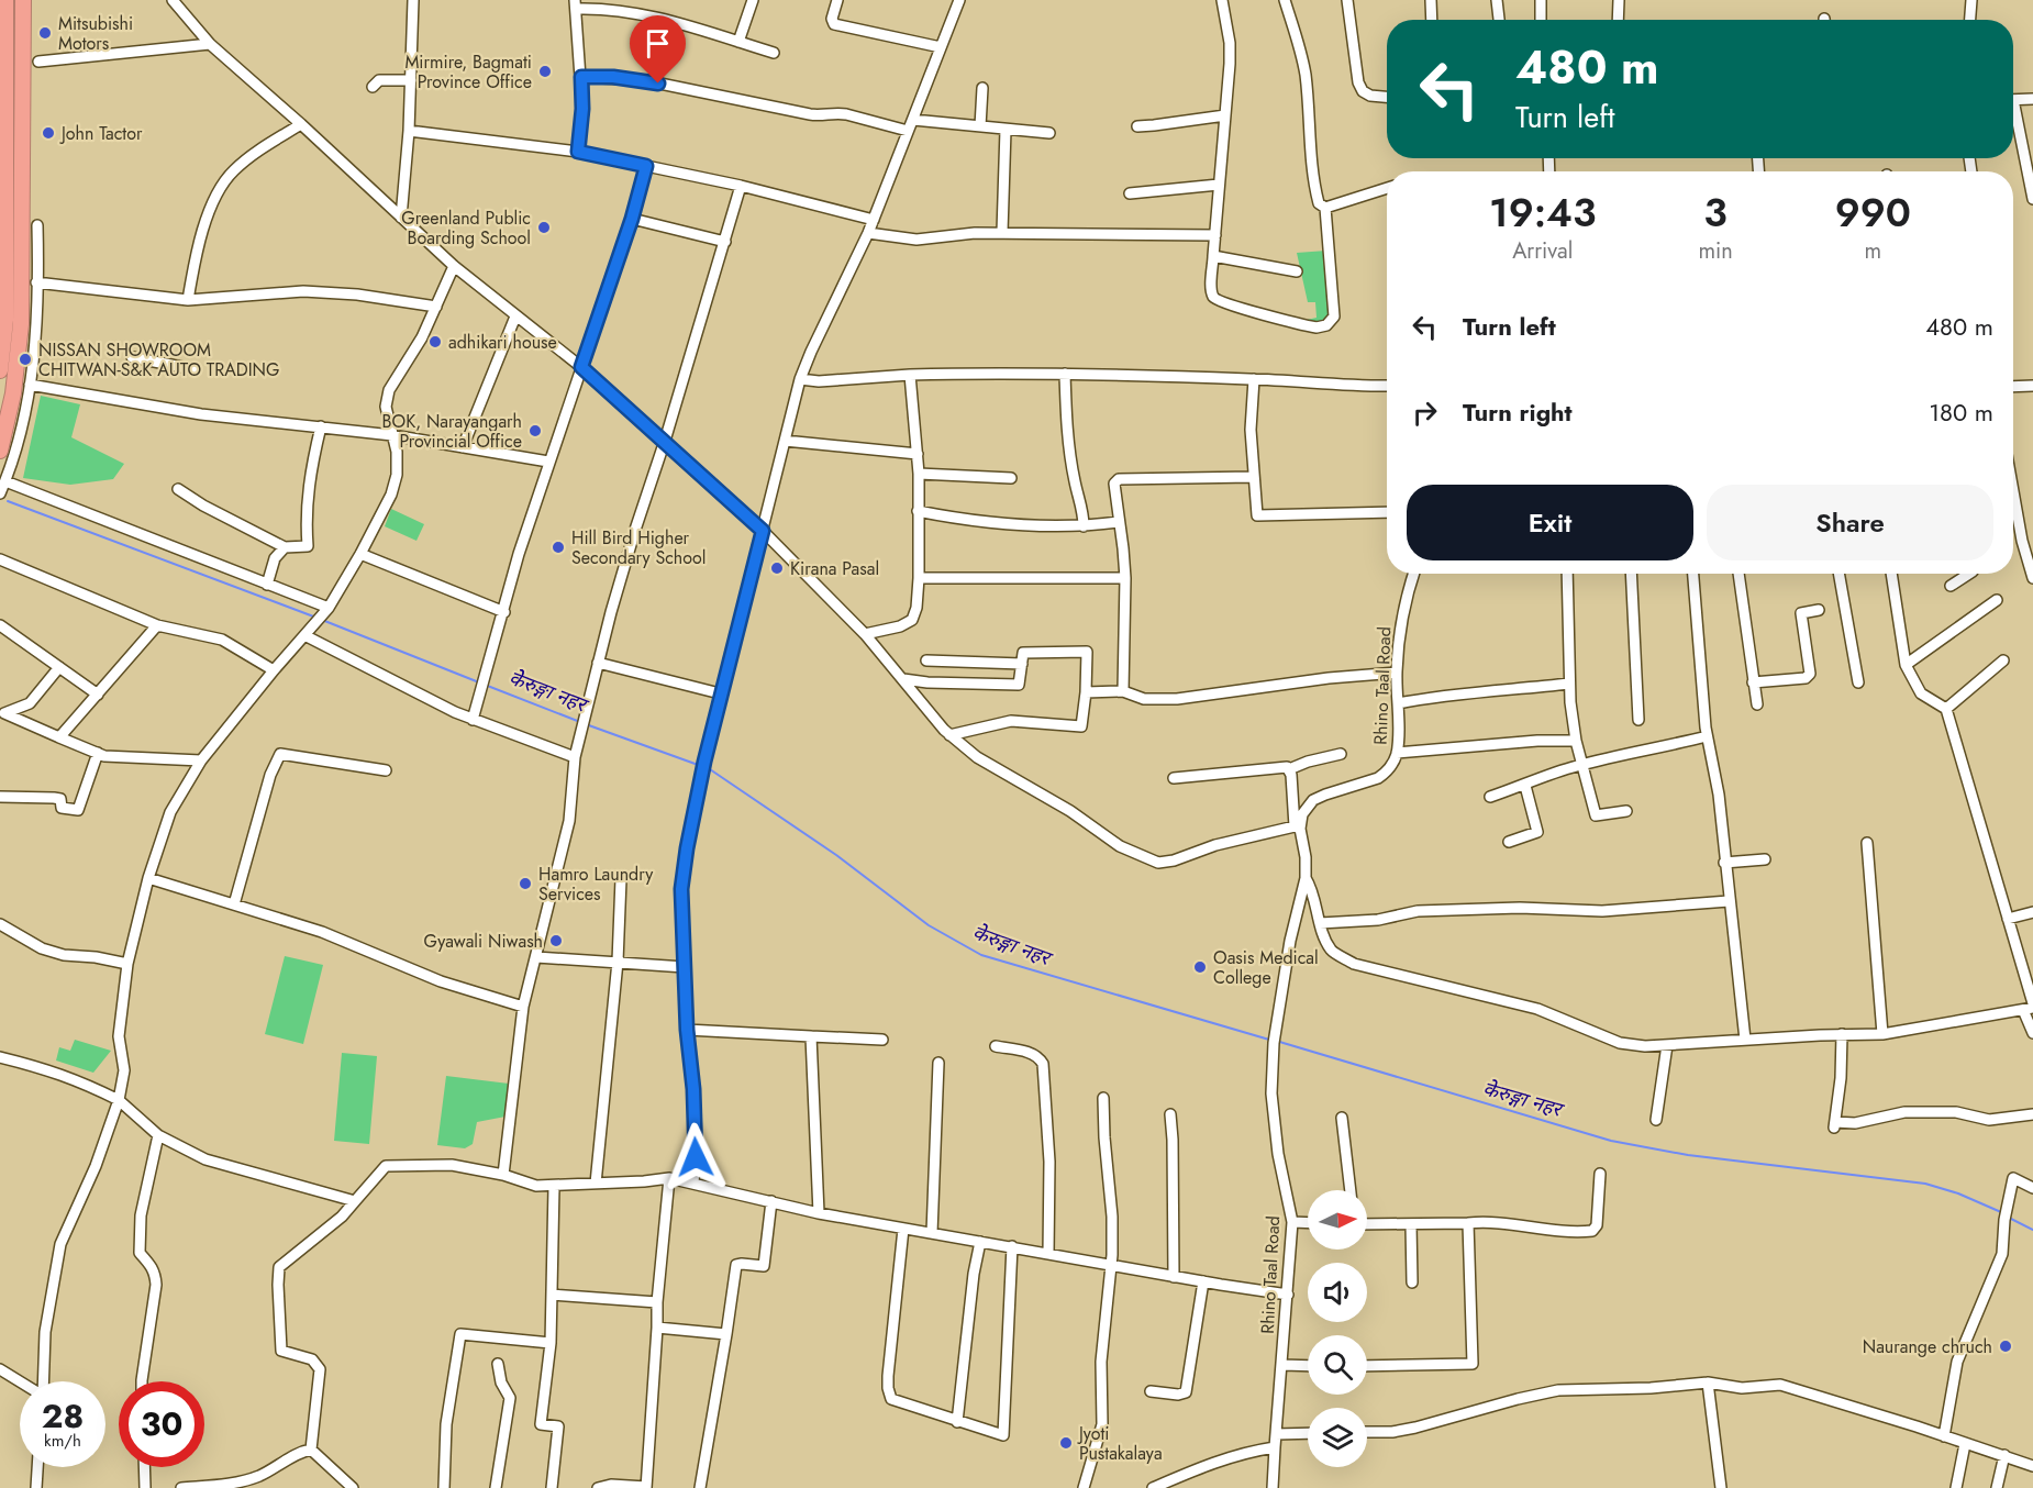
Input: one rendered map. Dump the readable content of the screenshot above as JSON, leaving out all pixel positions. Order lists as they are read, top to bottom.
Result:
{
  "streets": {
    "street": ["Rhino Taal Road"]
  },
  "water": ["केेरुङ्गा नहर"],
  "places": [
    "Mitsubishi Motors",
    "Mirmire, Bagmati Province Office",
    "John Tactor",
    "Greenland Public Boarding School",
    "adhikari house",
    "NISSAN SHOWROOM CHITWAN-S&K AUTO TRADING",
    "BOK, Narayangarh Provincial Office",
    "Hill Bird Higher Secondary School",
    "Kirana Pasal",
    "Hamro Laundry Services",
    "Gyawali Niwash",
    "Oasis Medical College",
    "Naurange chruch",
    "Jyoti Pustakalaya"
  ],
  "north": "right",
  "page": {
    "turn": ["480 m", "Turn left"],
    "eta": [
      "19:43",
      "Arrival",
      "3",
      "min",
      "990",
      "m"
    ],
    "list": [
      {
        "name": "Turn left",
        "value": "480 m"
      },
      {
        "name": "Turn right",
        "value": "180 m"
      }
    ],
    "buttons": ["Exit", "Share"],
    "speed": "28 km/h",
    "limit": "30"
  }
}
